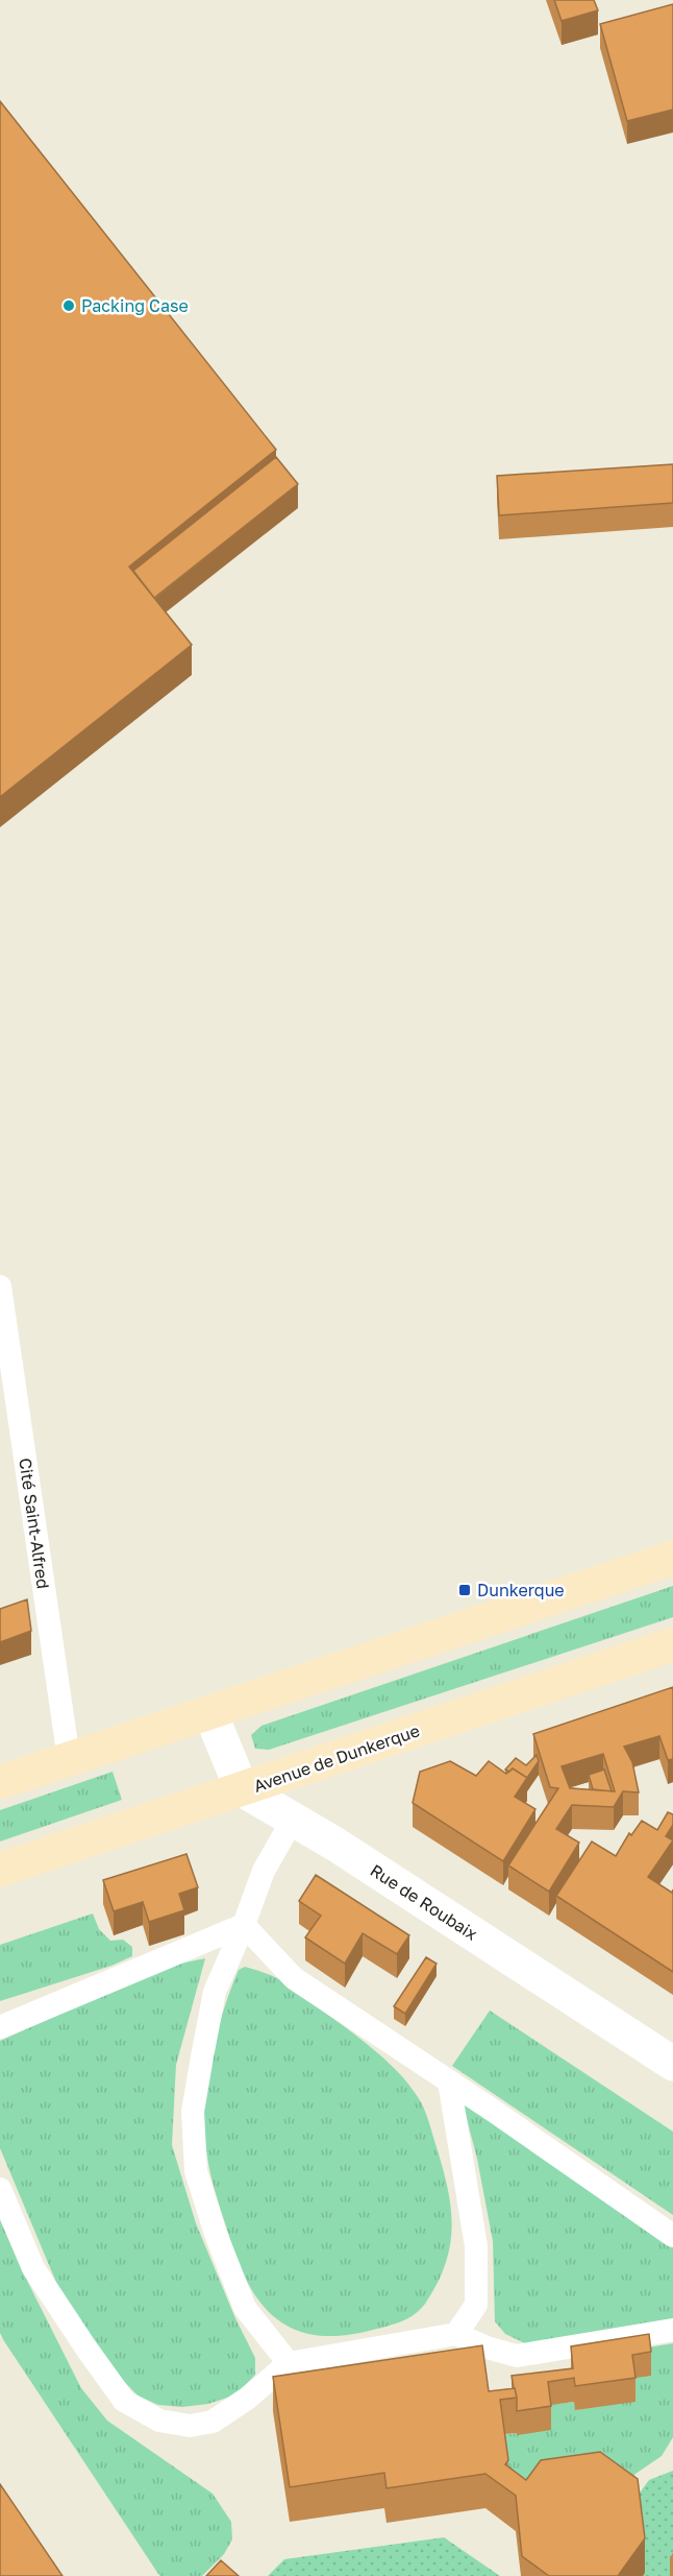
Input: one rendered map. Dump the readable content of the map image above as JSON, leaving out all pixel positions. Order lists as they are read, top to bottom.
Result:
{
  "streets": {
    "main road": ["Avenue de Dunkerque"],
    "street": ["Rue de Roubaix"],
    "lane": ["Cité Saint-Alfred"]
  },
  "crossings": [
    ["Avenue de Dunkerque", "Rue de Roubaix"]
  ],
  "places": {
    "other": ["Packing Case"],
    "transit": ["Dunkerque"]
  }
}
